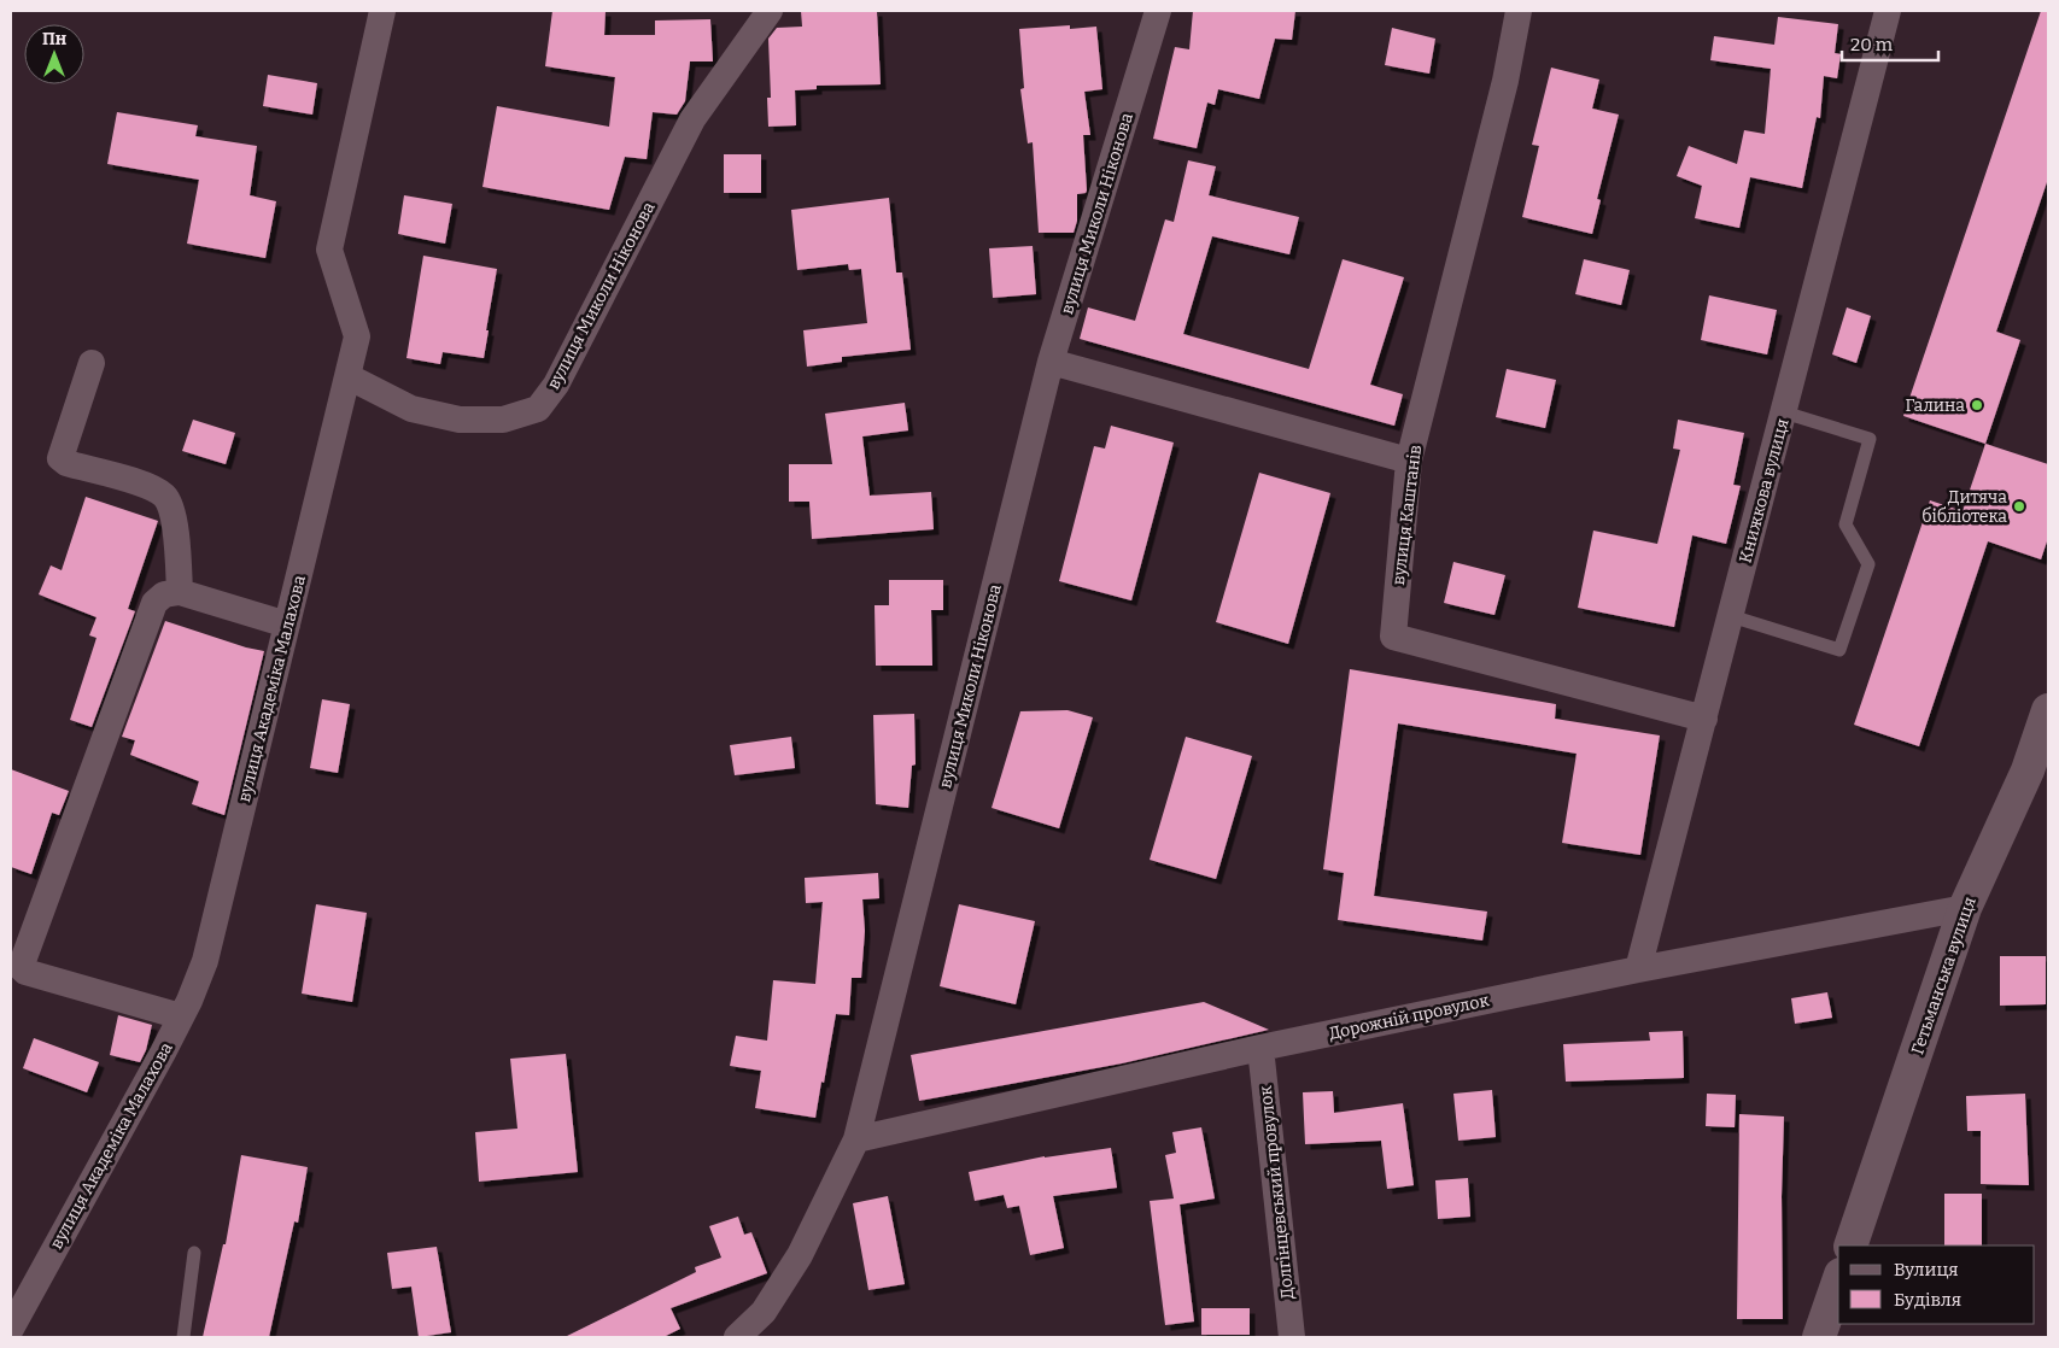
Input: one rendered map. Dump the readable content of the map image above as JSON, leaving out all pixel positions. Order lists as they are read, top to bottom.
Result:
{
  "streets": {
    "street": [
      "вулиця Миколи Ніконова",
      "Книжкова вулиця",
      "вулиця Каштанів",
      "вулиця Академіка Малахова",
      "Гетьманська вулиця",
      "Дорожній провулок",
      "Долгінцевський провулок"
    ]
  },
  "crossings": [
    ["вулиця Миколи Ніконова", "вулиця Академіка Малахова"],
    ["вулиця Миколи Ніконова", "Дорожній провулок"],
    ["Книжкова вулиця", "вулиця Каштанів"],
    ["Книжкова вулиця", "Дорожній провулок"],
    ["Гетьманська вулиця", "Дорожній провулок"],
    ["Дорожній провулок", "Долгінцевський провулок"]
  ],
  "places": ["Галина", "Дитяча бібліотека"],
  "legend": ["Вулиця", "Будівля"],
  "scale_bar": "20 m",
  "north": "top"
}
